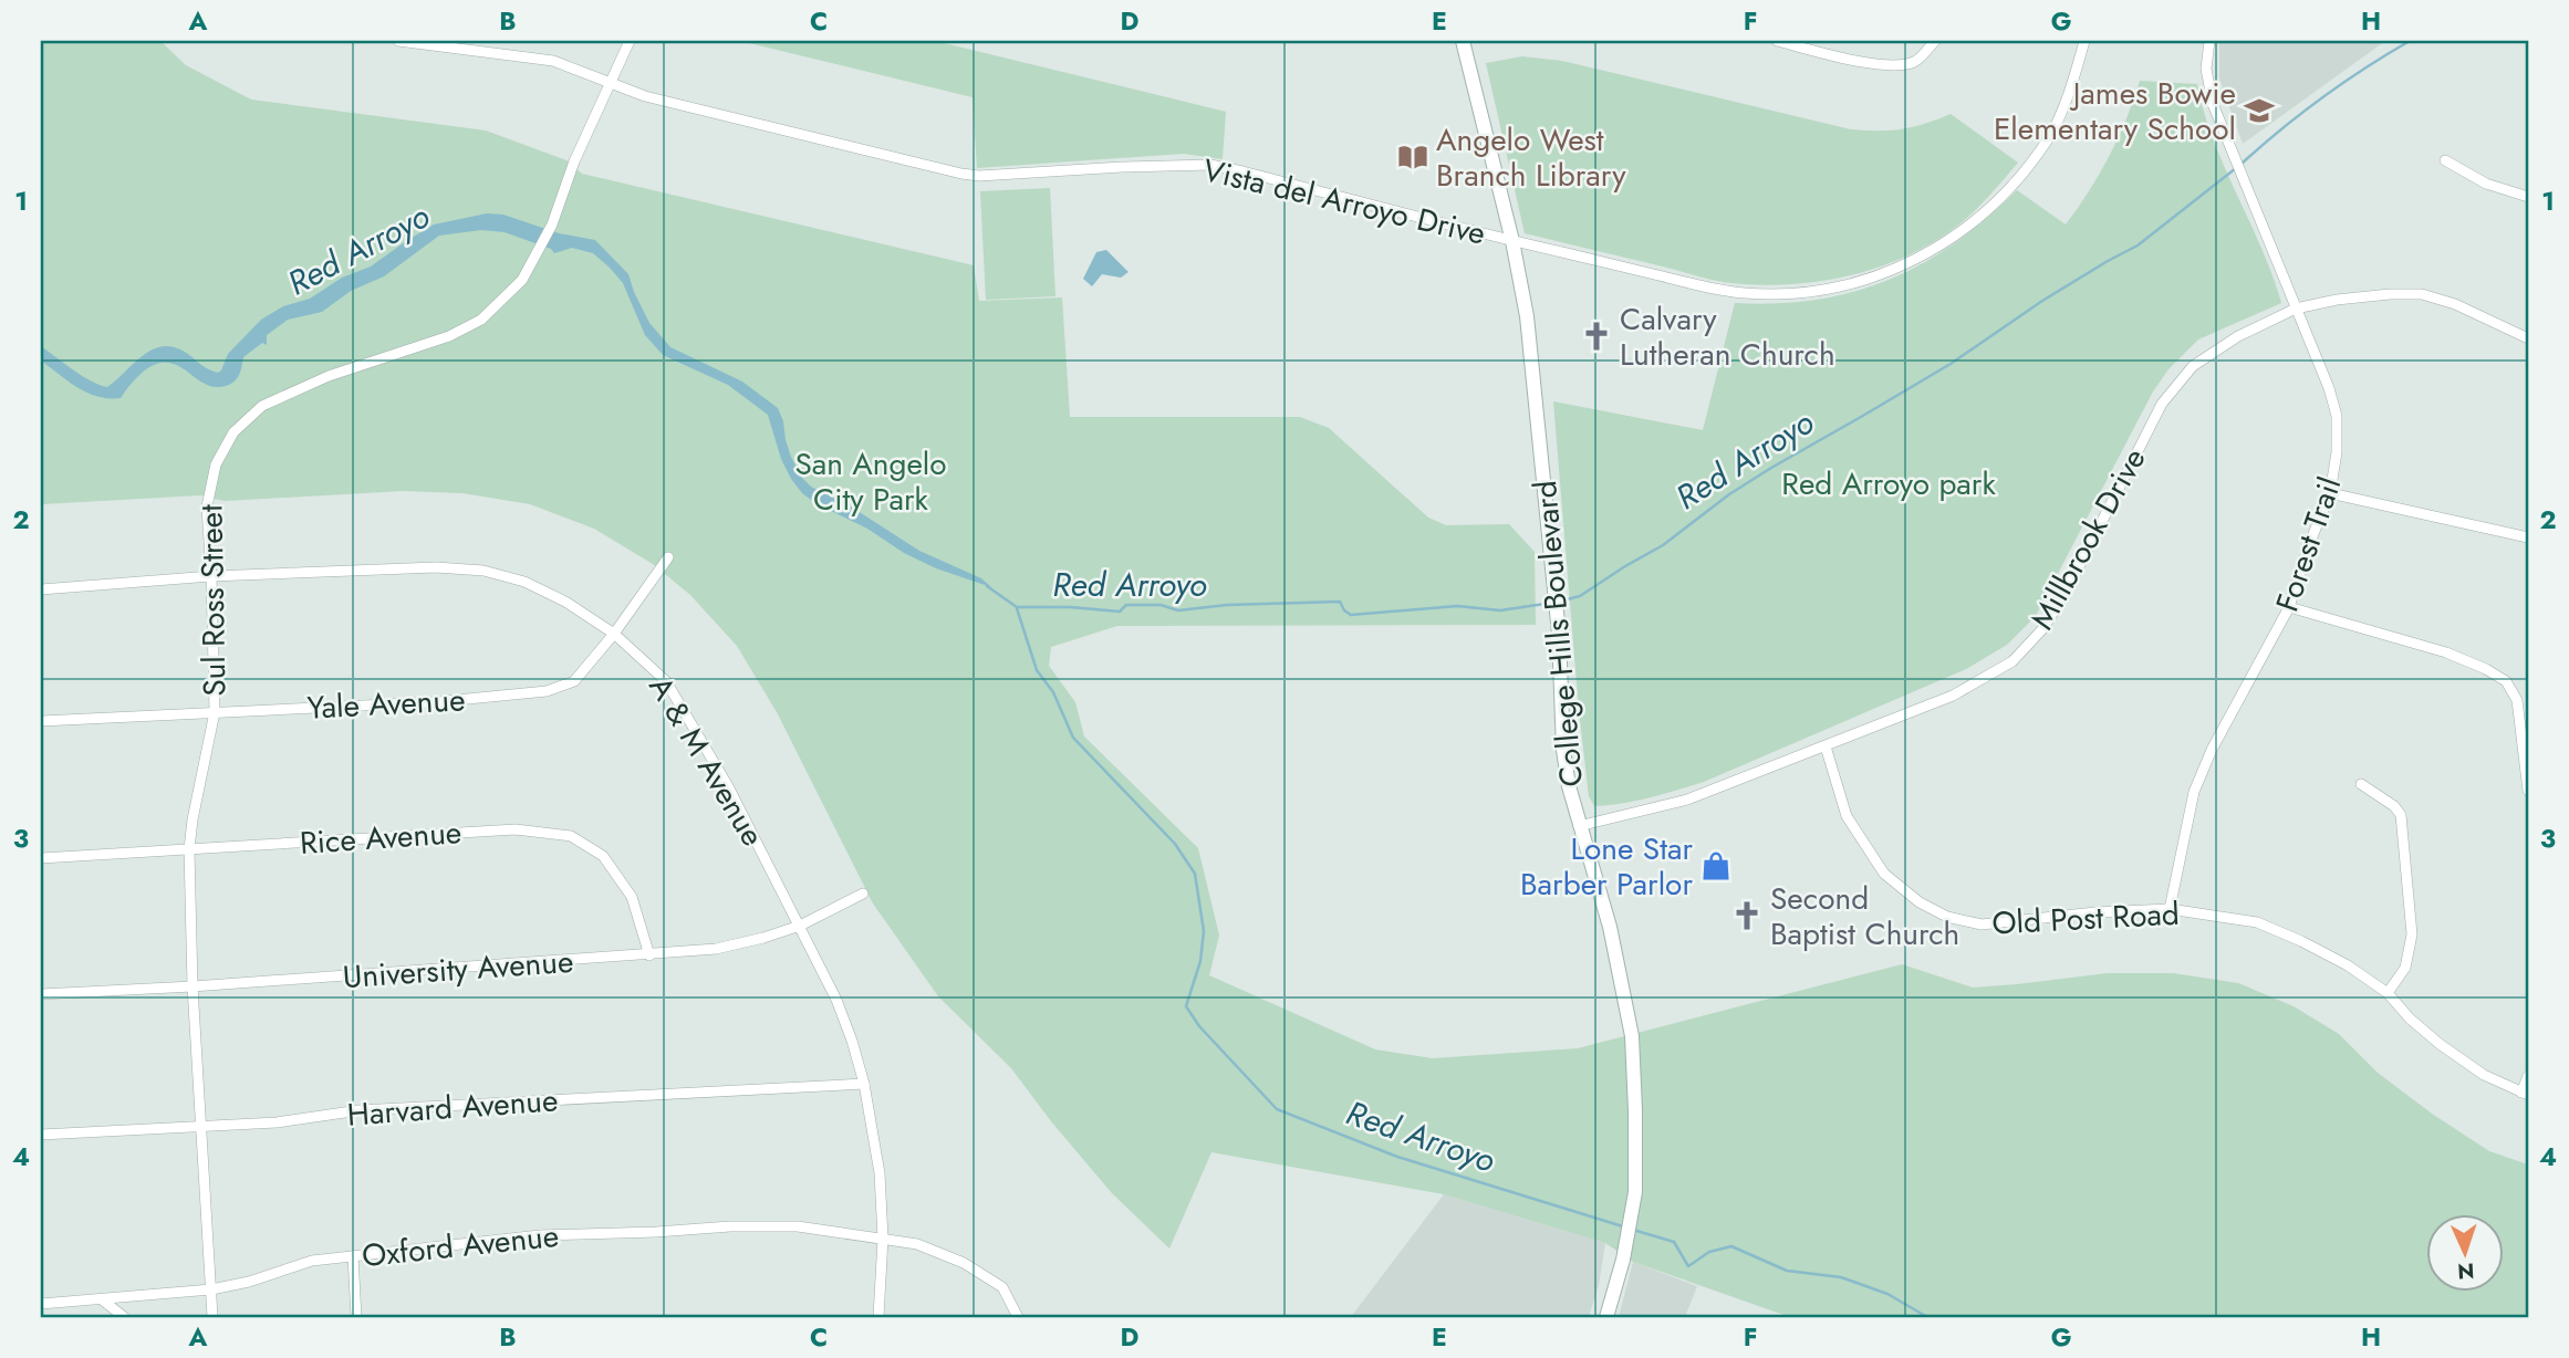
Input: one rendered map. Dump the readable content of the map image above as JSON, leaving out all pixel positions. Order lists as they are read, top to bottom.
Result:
{
  "streets": {
    "street": [
      "Vista del Arroyo Drive",
      "Millbrook Drive",
      "Forest Trail",
      "Sul Ross Street",
      "College Hills Boulevard",
      "Yale Avenue",
      "A & M Avenue",
      "Rice Avenue",
      "Old Post Road",
      "University Avenue",
      "Harvard Avenue",
      "Oxford Avenue"
    ]
  },
  "crossings": [
    ["Vista del Arroyo Drive", "Sul Ross Street"],
    ["Vista del Arroyo Drive", "College Hills Boulevard"],
    ["Millbrook Drive", "Forest Trail"],
    ["Millbrook Drive", "College Hills Boulevard"],
    ["Millbrook Drive", "Old Post Road"],
    ["Forest Trail", "Old Post Road"],
    ["Sul Ross Street", "Yale Avenue"],
    ["Sul Ross Street", "A & M Avenue"],
    ["Sul Ross Street", "Rice Avenue"],
    ["Sul Ross Street", "University Avenue"],
    ["Sul Ross Street", "Harvard Avenue"],
    ["Sul Ross Street", "Oxford Avenue"],
    ["Yale Avenue", "A & M Avenue"],
    ["A & M Avenue", "University Avenue"],
    ["A & M Avenue", "Harvard Avenue"],
    ["A & M Avenue", "Oxford Avenue"],
    ["Rice Avenue", "University Avenue"]
  ],
  "water": ["Red Arroyo"],
  "parks": ["San Angelo City Park", "Red Arroyo park"],
  "places": {
    "school or university": ["James Bowie Elementary School"],
    "library": ["Angelo West Branch Library"],
    "church": ["Calvary Lutheran Church", "Second Baptist Church"],
    "shop": ["Lone Star Barber Parlor"]
  },
  "north": "bottom",
  "grid": {
    "columns": [
      "A",
      "B",
      "C",
      "D",
      "E",
      "F",
      "G",
      "H"
    ],
    "rows": [
      "1",
      "2",
      "3",
      "4"
    ]
  }
}
